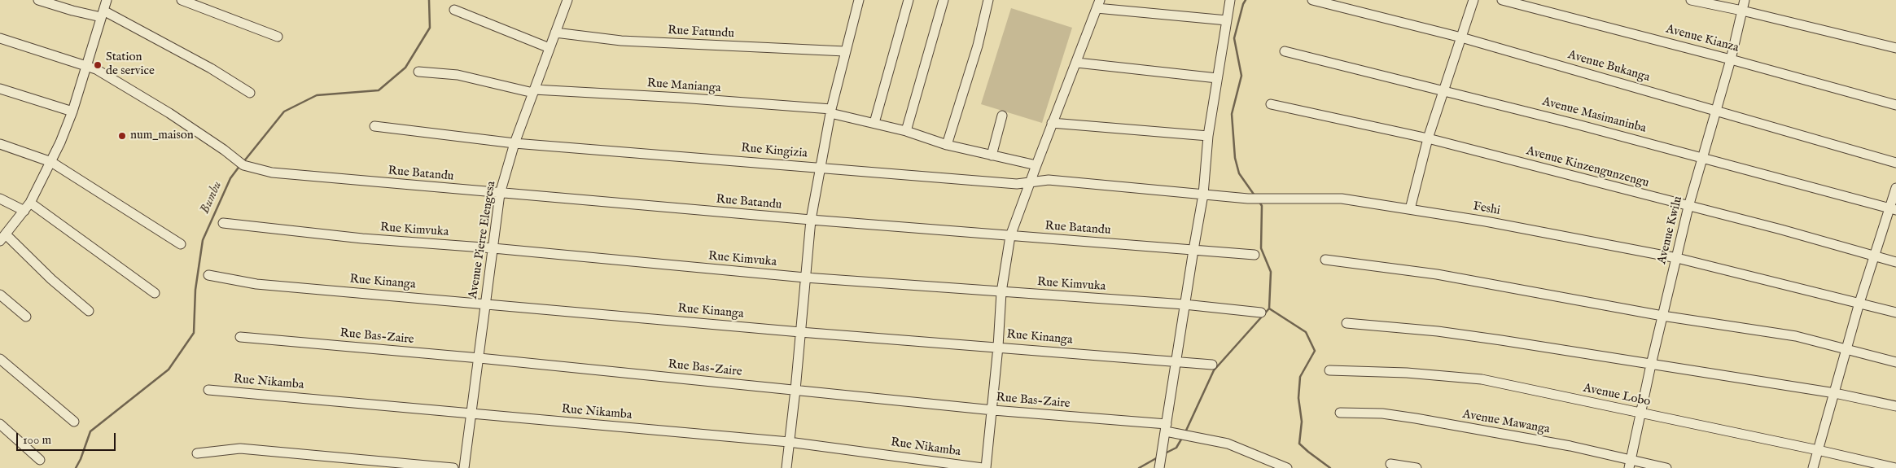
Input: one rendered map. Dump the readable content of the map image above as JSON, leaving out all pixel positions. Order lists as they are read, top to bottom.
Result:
{
  "streets": {
    "street": [
      "Rue Fatundu",
      "Avenue Kianza",
      "Avenue Bukanga",
      "Rue Manianga",
      "Avenue Masimaninba",
      "Rue Kingizia",
      "Avenue Kinzengunzengu",
      "Rue Batandu",
      "Feshi",
      "Rue Kimvuka",
      "Avenue Kwilu",
      "Avenue Pierre Elengesa",
      "Rue Kinanga",
      "Rue Bas-Zaire",
      "Rue Nikamba",
      "Avenue Lobo",
      "Avenue Mawanga"
    ]
  },
  "crossings": [
    ["Rue Fatundu", "Avenue Pierre Elengesa"],
    ["Avenue Kianza", "Avenue Kwilu"],
    ["Avenue Bukanga", "Avenue Kwilu"],
    ["Rue Manianga", "Avenue Pierre Elengesa"],
    ["Avenue Masimaninba", "Avenue Kwilu"],
    ["Rue Kingizia", "Feshi"],
    ["Rue Kingizia", "Avenue Pierre Elengesa"],
    ["Avenue Kinzengunzengu", "Avenue Kwilu"],
    ["Rue Batandu", "Avenue Pierre Elengesa"],
    ["Feshi", "Avenue Kwilu"],
    ["Rue Kimvuka", "Avenue Pierre Elengesa"],
    ["Avenue Kwilu", "Avenue Lobo"],
    ["Avenue Kwilu", "Avenue Mawanga"],
    ["Avenue Pierre Elengesa", "Rue Kinanga"],
    ["Avenue Pierre Elengesa", "Rue Bas-Zaire"],
    ["Avenue Pierre Elengesa", "Rue Nikamba"]
  ],
  "water": ["Bumbu"],
  "places": ["Station de service", "num_maison"],
  "scale_bar": "100 m"
}
